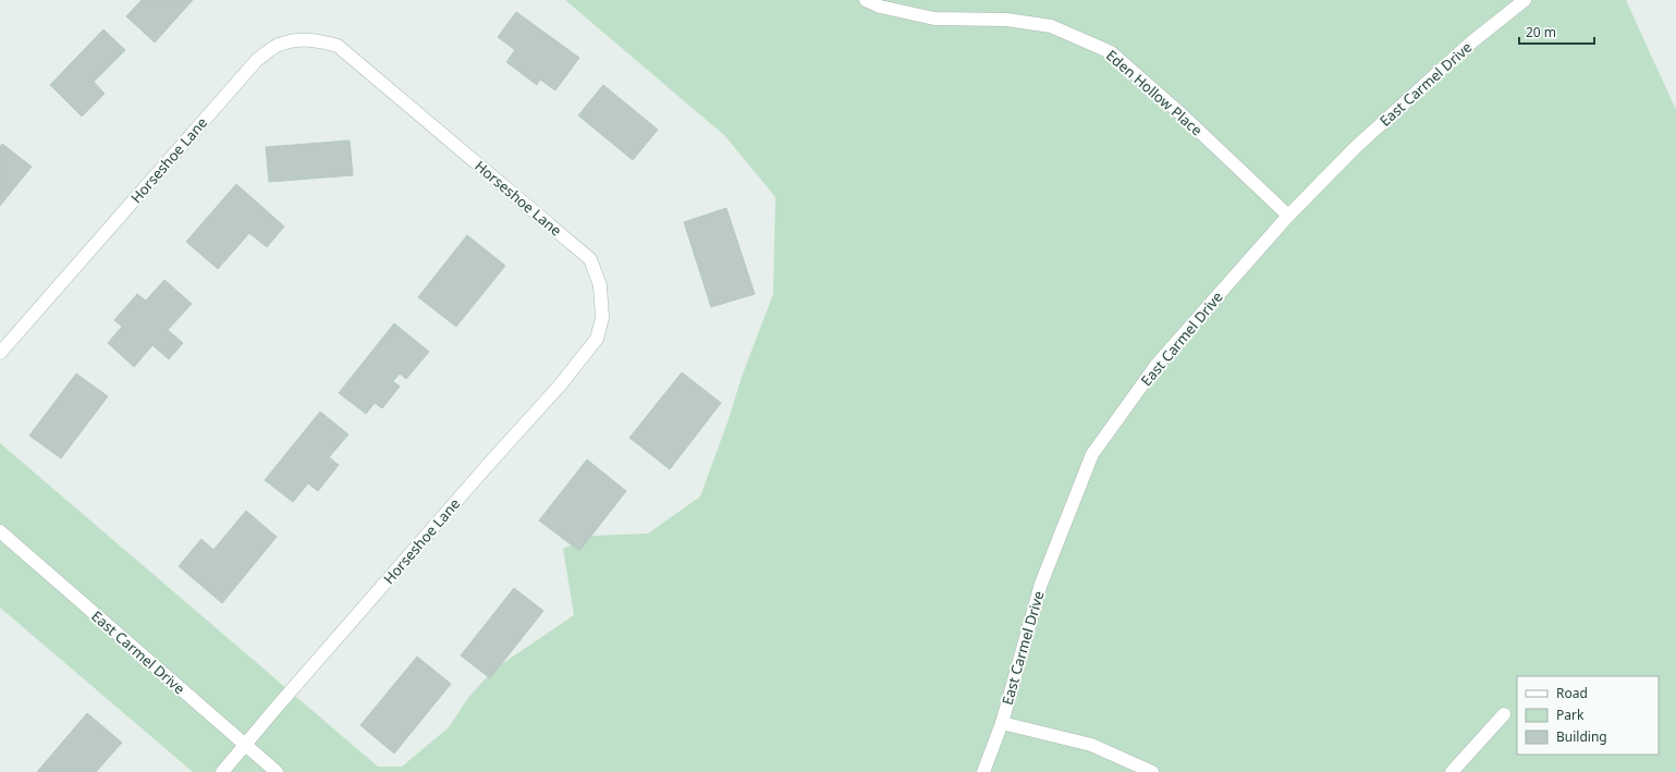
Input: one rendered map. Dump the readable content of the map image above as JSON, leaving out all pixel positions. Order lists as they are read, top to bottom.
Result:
{
  "streets": {
    "street": ["East Carmel Drive", "Eden Hollow Place", "Horseshoe Lane"]
  },
  "crossings": [
    ["East Carmel Drive", "Eden Hollow Place"],
    ["East Carmel Drive", "Horseshoe Lane"]
  ],
  "legend": ["Road", "Park", "Building"],
  "scale_bar": "20 m"
}
